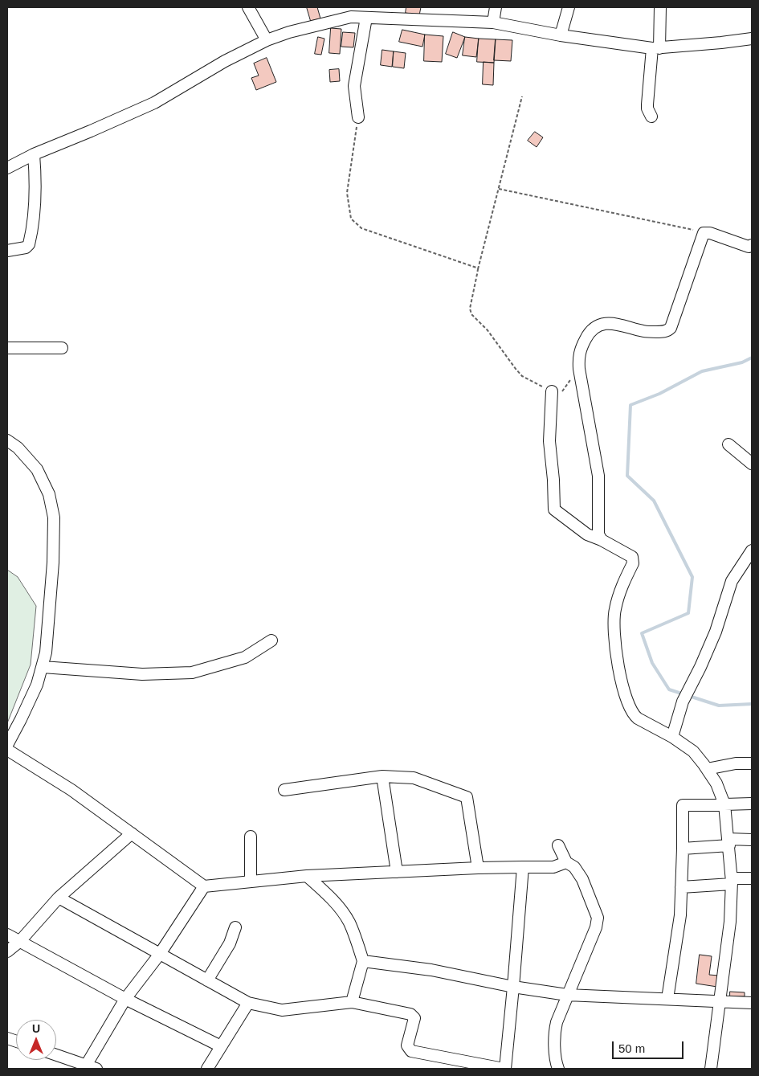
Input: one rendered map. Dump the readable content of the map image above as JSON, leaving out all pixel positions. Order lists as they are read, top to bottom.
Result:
{
  "scale_bar": "50 m",
  "north": "top"
}
